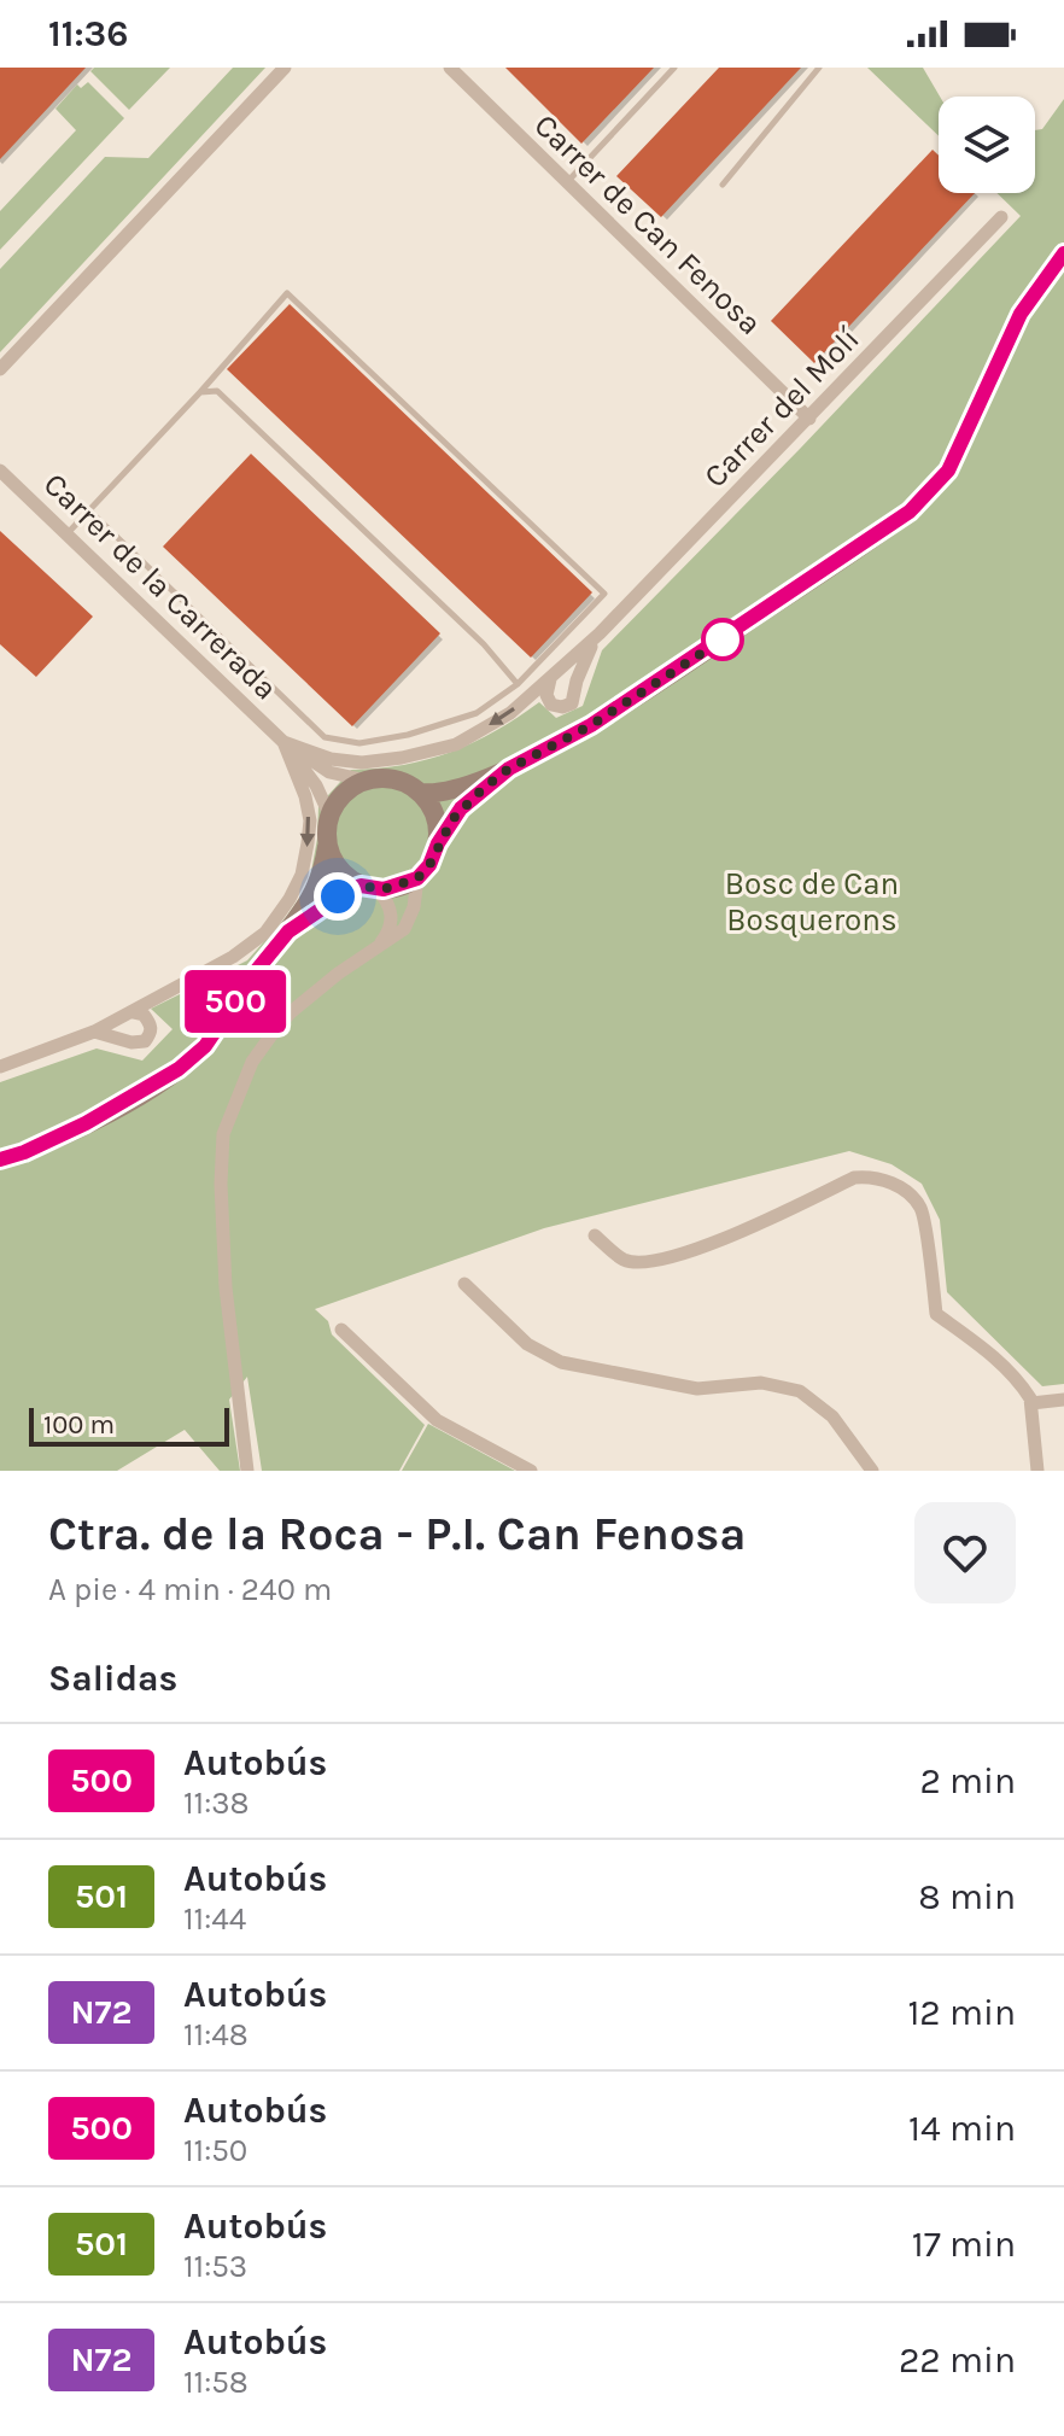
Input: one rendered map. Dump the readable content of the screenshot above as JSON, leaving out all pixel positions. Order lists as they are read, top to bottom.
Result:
{
  "streets": {
    "street": ["Carrer de Can Fenosa", "Carrer del Molí", "Carrer de la Carrerada"]
  },
  "crossings": [
    ["Carrer de Can Fenosa", "Carrer del Molí"],
    ["Carrer del Molí", "Carrer de la Carrerada"]
  ],
  "parks": ["Bosc de Can Bosquerons"],
  "lines": ["bus line 500"],
  "scale_bar": "100 m",
  "page": {
    "status": "11:36",
    "on_map": "500",
    "scale": "100 m",
    "heading": [
      ["Ctra. de la Roca - P.I. Can Fenosa", "A pie · 4 min · 240 m"],
      "Salidas"
    ],
    "list": [
      {
        "mark": "500",
        "name": "Autobús",
        "note": "11:38",
        "value": "2 min"
      },
      {
        "mark": "501",
        "name": "Autobús",
        "note": "11:44",
        "value": "8 min"
      },
      {
        "mark": "N72",
        "name": "Autobús",
        "note": "11:48",
        "value": "12 min"
      },
      {
        "mark": "500",
        "name": "Autobús",
        "note": "11:50",
        "value": "14 min"
      },
      {
        "mark": "501",
        "name": "Autobús",
        "note": "11:53",
        "value": "17 min"
      },
      {
        "mark": "N72",
        "name": "Autobús",
        "note": "11:58",
        "value": "22 min"
      }
    ]
  }
}
